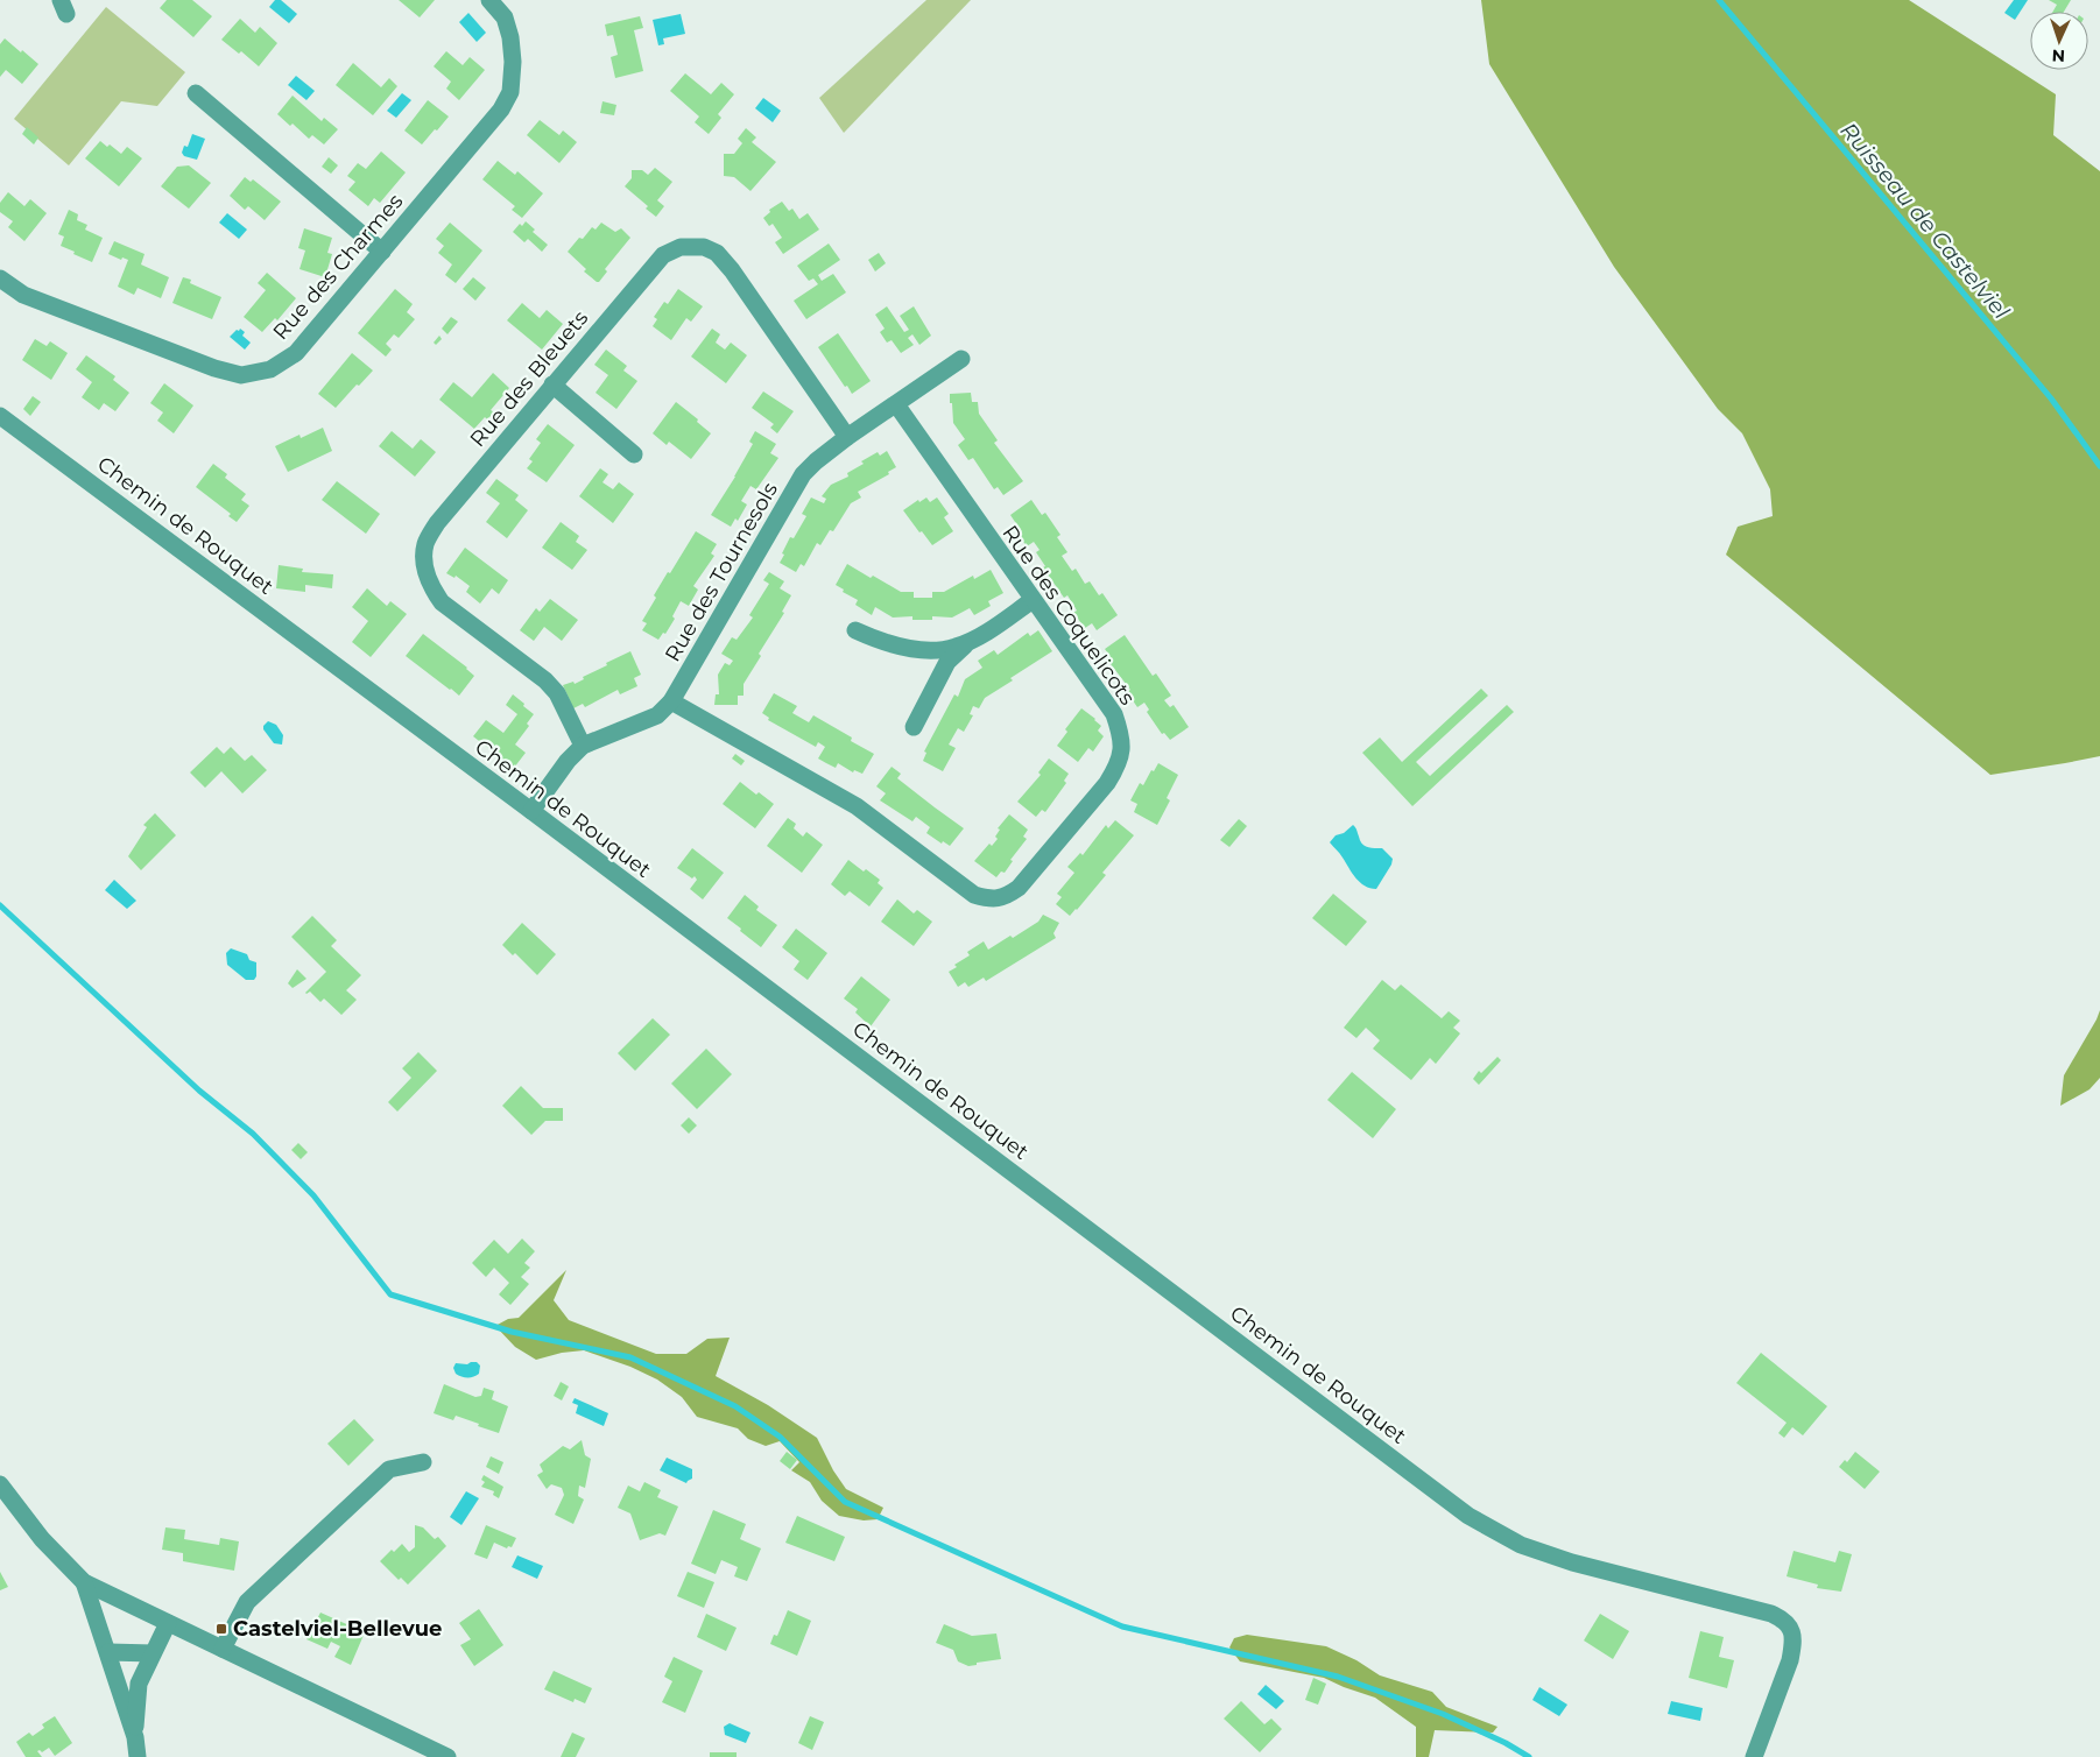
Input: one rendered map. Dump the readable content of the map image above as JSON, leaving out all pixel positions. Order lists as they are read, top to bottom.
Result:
{
  "streets": {
    "street": [
      "Rue des Charmes",
      "Rue des Bleuets",
      "Chemin de Rouquet",
      "Rue des Tournesols",
      "Rue des Coquelicots"
    ]
  },
  "crossings": [
    ["Rue des Bleuets", "Rue des Tournesols"],
    ["Chemin de Rouquet", "Rue des Tournesols"],
    ["Rue des Tournesols", "Rue des Coquelicots"]
  ],
  "water": ["Ruisseau de Castelviel"],
  "places": {
    "transit": ["Castelviel-Bellevue"]
  },
  "north": "bottom"
}
